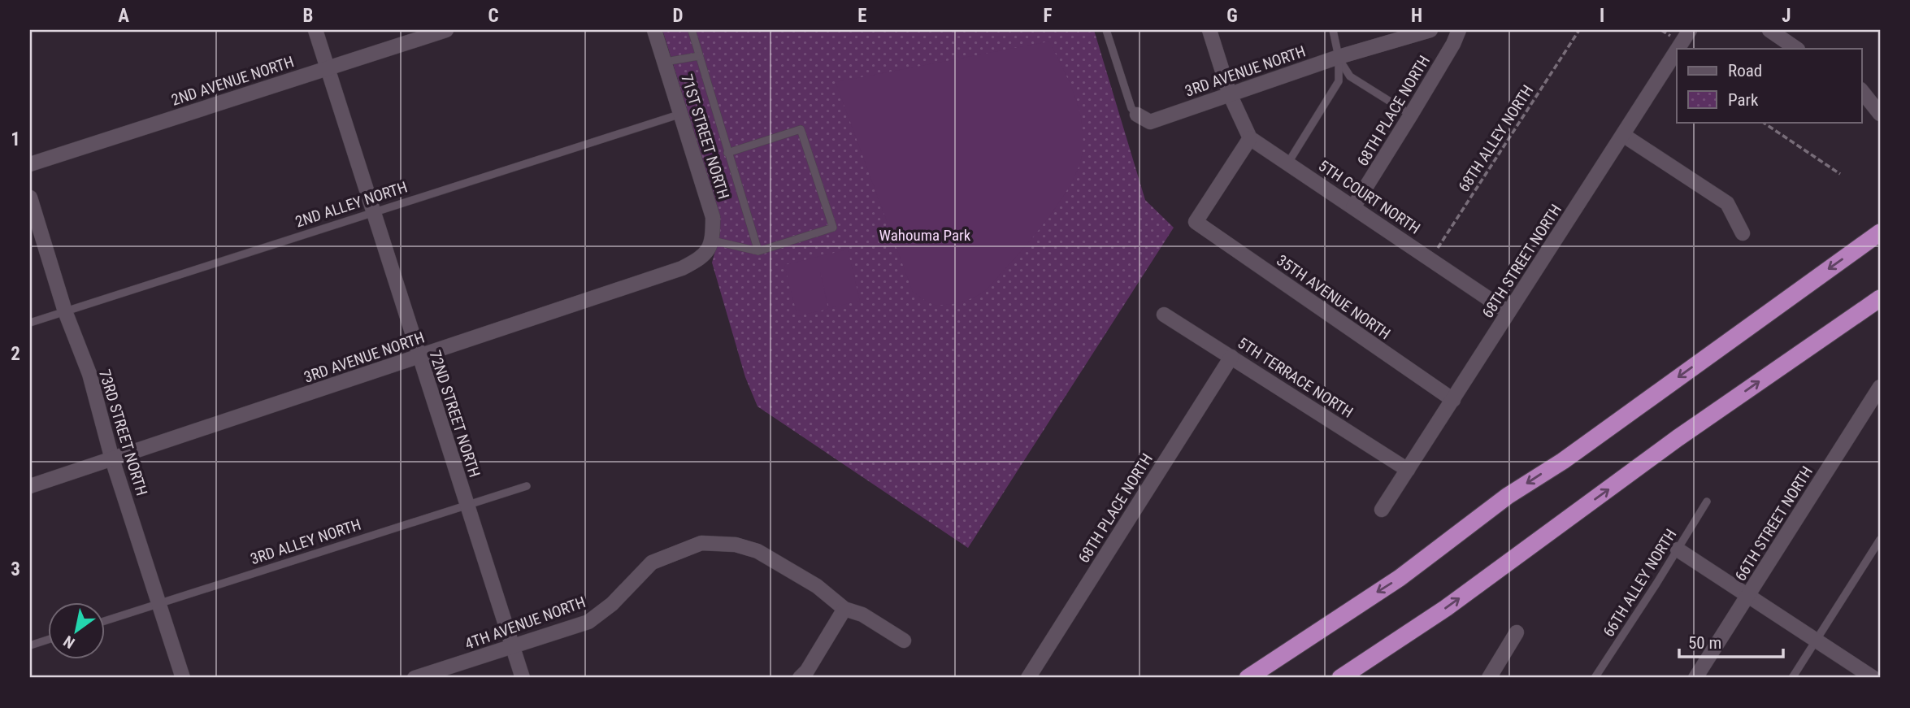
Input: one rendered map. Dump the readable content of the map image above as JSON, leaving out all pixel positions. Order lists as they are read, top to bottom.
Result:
{
  "streets": {
    "street": [
      "3RD AVENUE NORTH",
      "2ND AVENUE NORTH",
      "68TH PLACE NORTH",
      "71ST STREET NORTH",
      "5TH COURT NORTH",
      "68TH STREET NORTH",
      "35TH AVENUE NORTH",
      "5TH TERRACE NORTH",
      "72ND STREET NORTH",
      "73RD STREET NORTH",
      "66TH STREET NORTH",
      "4TH AVENUE NORTH"
    ],
    "lane": ["2ND ALLEY NORTH", "3RD ALLEY NORTH", "66TH ALLEY NORTH"],
    "path": ["68TH ALLEY NORTH"]
  },
  "crossings": [
    ["3RD AVENUE NORTH", "71ST STREET NORTH"],
    ["3RD AVENUE NORTH", "72ND STREET NORTH"],
    ["3RD AVENUE NORTH", "73RD STREET NORTH"],
    ["2ND AVENUE NORTH", "72ND STREET NORTH"],
    ["68TH PLACE NORTH", "5TH COURT NORTH"],
    ["68TH PLACE NORTH", "5TH TERRACE NORTH"],
    ["71ST STREET NORTH", "2ND ALLEY NORTH"],
    ["68TH ALLEY NORTH", "5TH COURT NORTH"],
    ["5TH COURT NORTH", "68TH STREET NORTH"],
    ["5TH COURT NORTH", "35TH AVENUE NORTH"],
    ["2ND ALLEY NORTH", "72ND STREET NORTH"],
    ["2ND ALLEY NORTH", "73RD STREET NORTH"],
    ["68TH STREET NORTH", "35TH AVENUE NORTH"],
    ["68TH STREET NORTH", "5TH TERRACE NORTH"],
    ["72ND STREET NORTH", "3RD ALLEY NORTH"],
    ["72ND STREET NORTH", "4TH AVENUE NORTH"],
    ["73RD STREET NORTH", "3RD ALLEY NORTH"]
  ],
  "parks": ["Wahouma Park"],
  "legend": ["Road", "Park"],
  "scale_bar": "50 m",
  "north": "bottom left",
  "grid": {
    "columns": [
      "A",
      "B",
      "C",
      "D",
      "E",
      "F",
      "G",
      "H",
      "I",
      "J"
    ],
    "rows": ["1", "2", "3"]
  }
}
